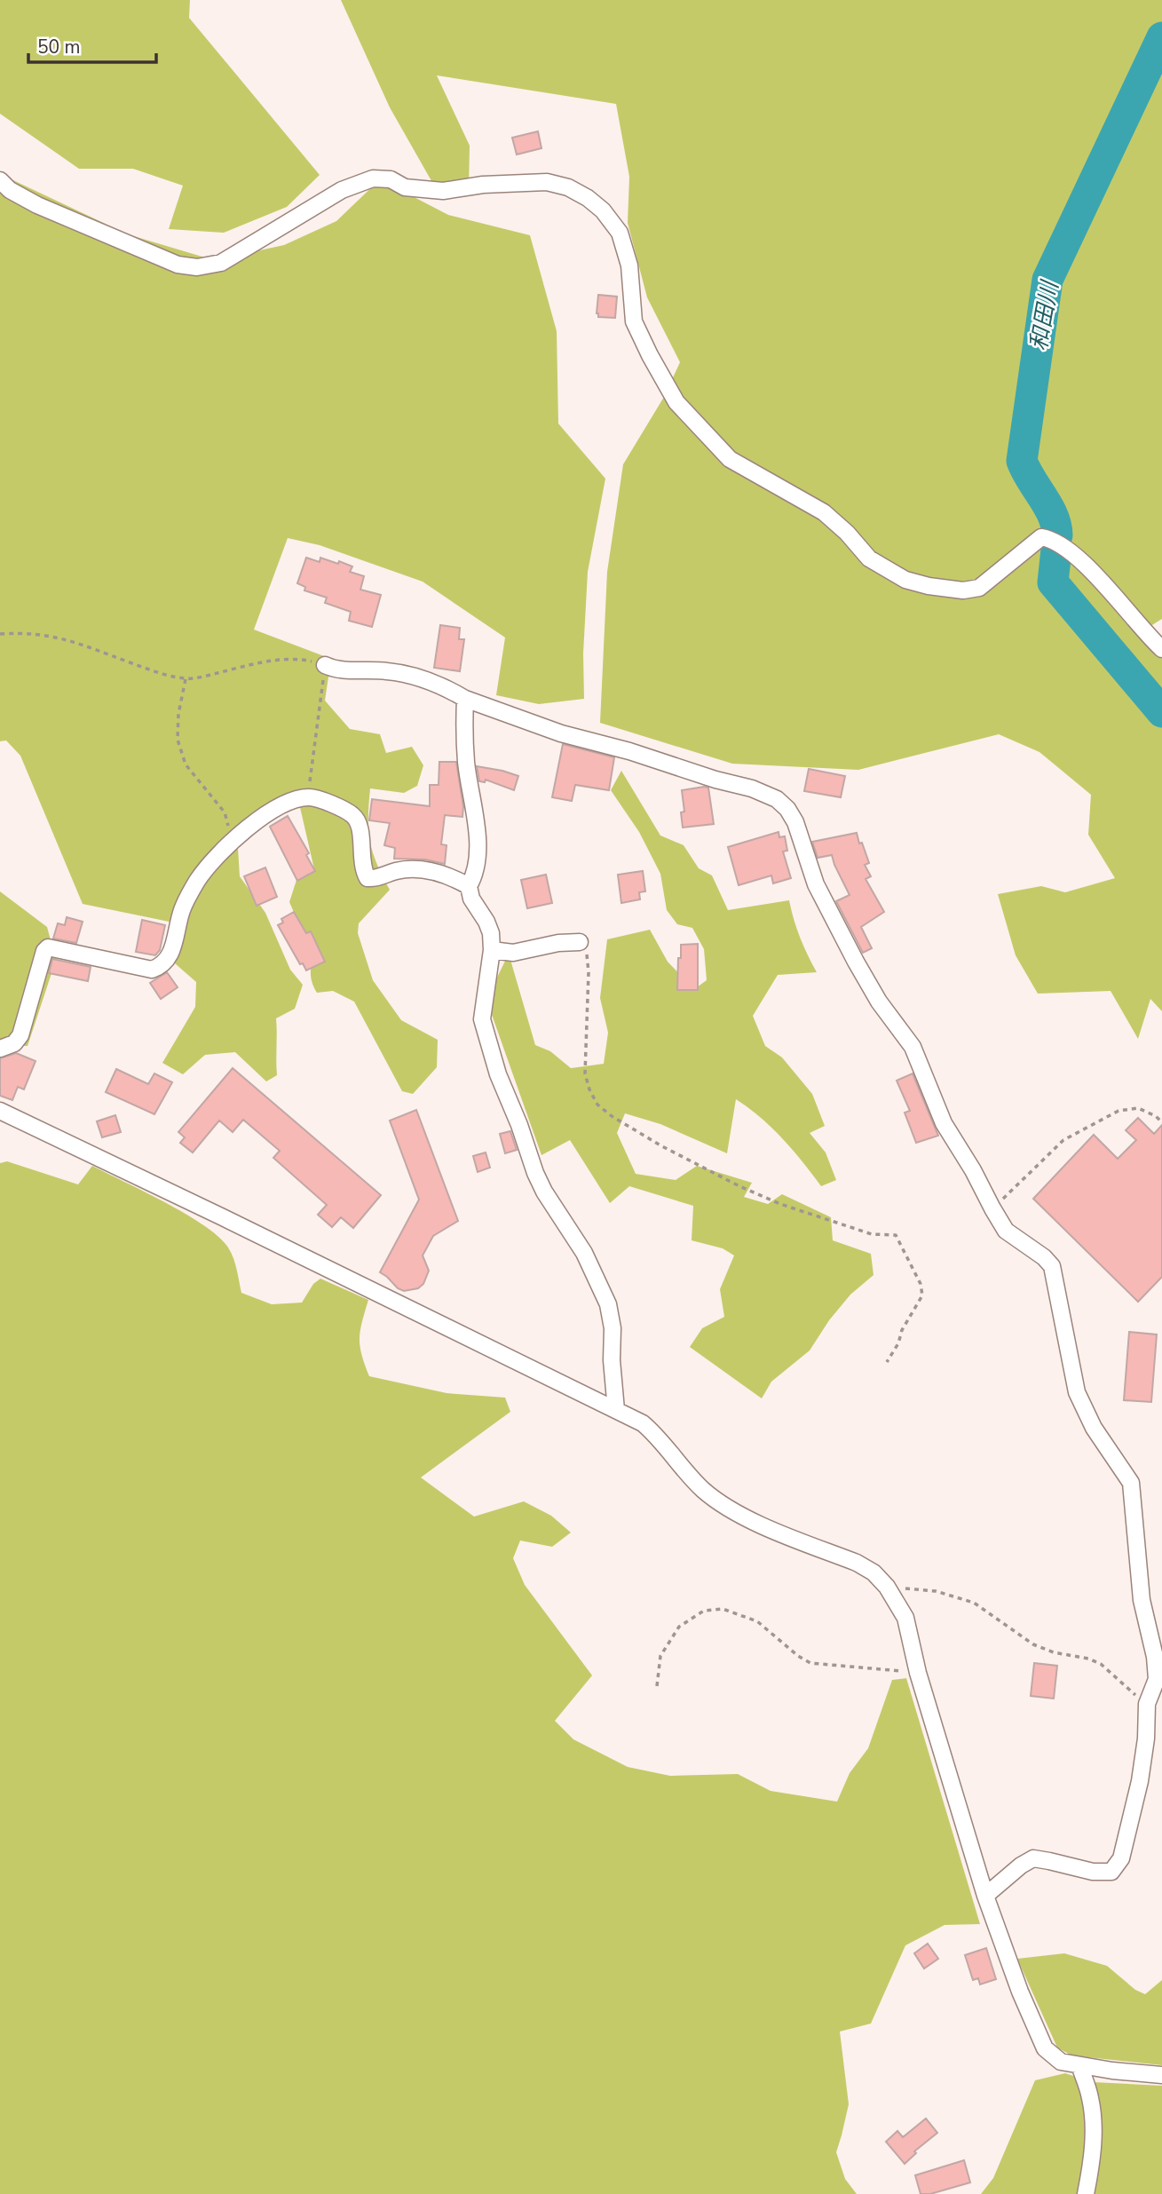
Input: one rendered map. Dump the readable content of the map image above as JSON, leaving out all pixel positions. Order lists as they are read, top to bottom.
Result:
{
  "water": ["和田川"],
  "scale_bar": "50 m"
}
